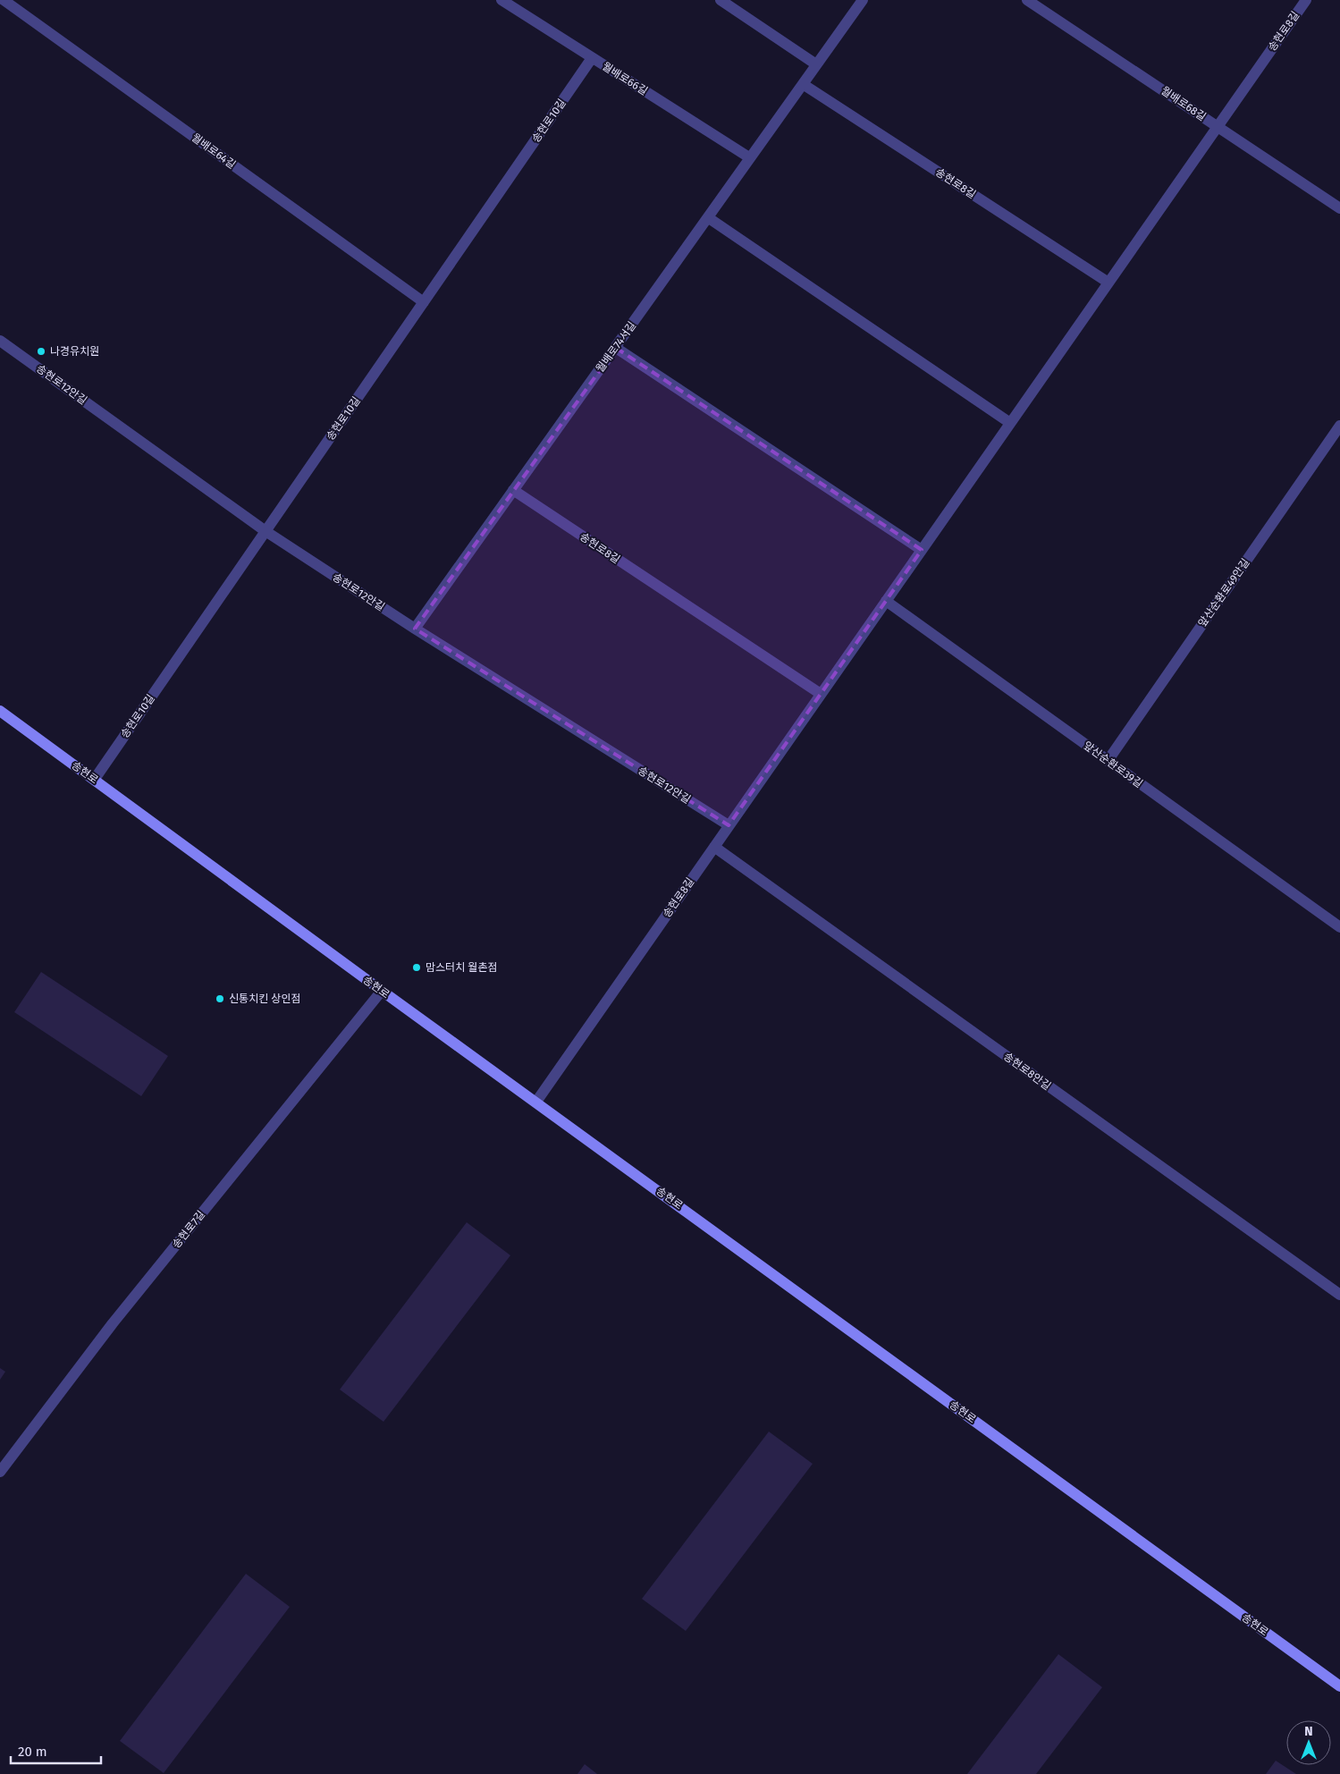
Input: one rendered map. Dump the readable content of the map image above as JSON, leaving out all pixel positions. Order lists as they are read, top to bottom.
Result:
{
  "streets": {
    "main road": ["송현로"],
    "street": [
      "송현로8길",
      "월배로66길",
      "월배로68길",
      "송현로10길",
      "월배로64길",
      "월배로74서길",
      "송현로12안길",
      "앞산순환로49안길",
      "앞산순환로39길",
      "송현로8안길",
      "송현로7길"
    ]
  },
  "crossings": [
    ["송현로8길", "월배로68길"],
    ["송현로8길", "월배로74서길"],
    ["송현로8길", "송현로12안길"],
    ["송현로8길", "앞산순환로39길"],
    ["송현로8길", "송현로"],
    ["송현로8길", "송현로8안길"],
    ["월배로66길", "송현로10길"],
    ["월배로66길", "월배로74서길"],
    ["송현로10길", "월배로64길"],
    ["송현로10길", "송현로12안길"],
    ["송현로10길", "송현로"],
    ["월배로74서길", "송현로12안길"],
    ["앞산순환로49안길", "앞산순환로39길"],
    ["송현로", "송현로7길"]
  ],
  "places": ["나경유치원", "맘스터치 월촌점", "신통치킨 상인점"],
  "scale_bar": "20 m",
  "north": "top"
}
